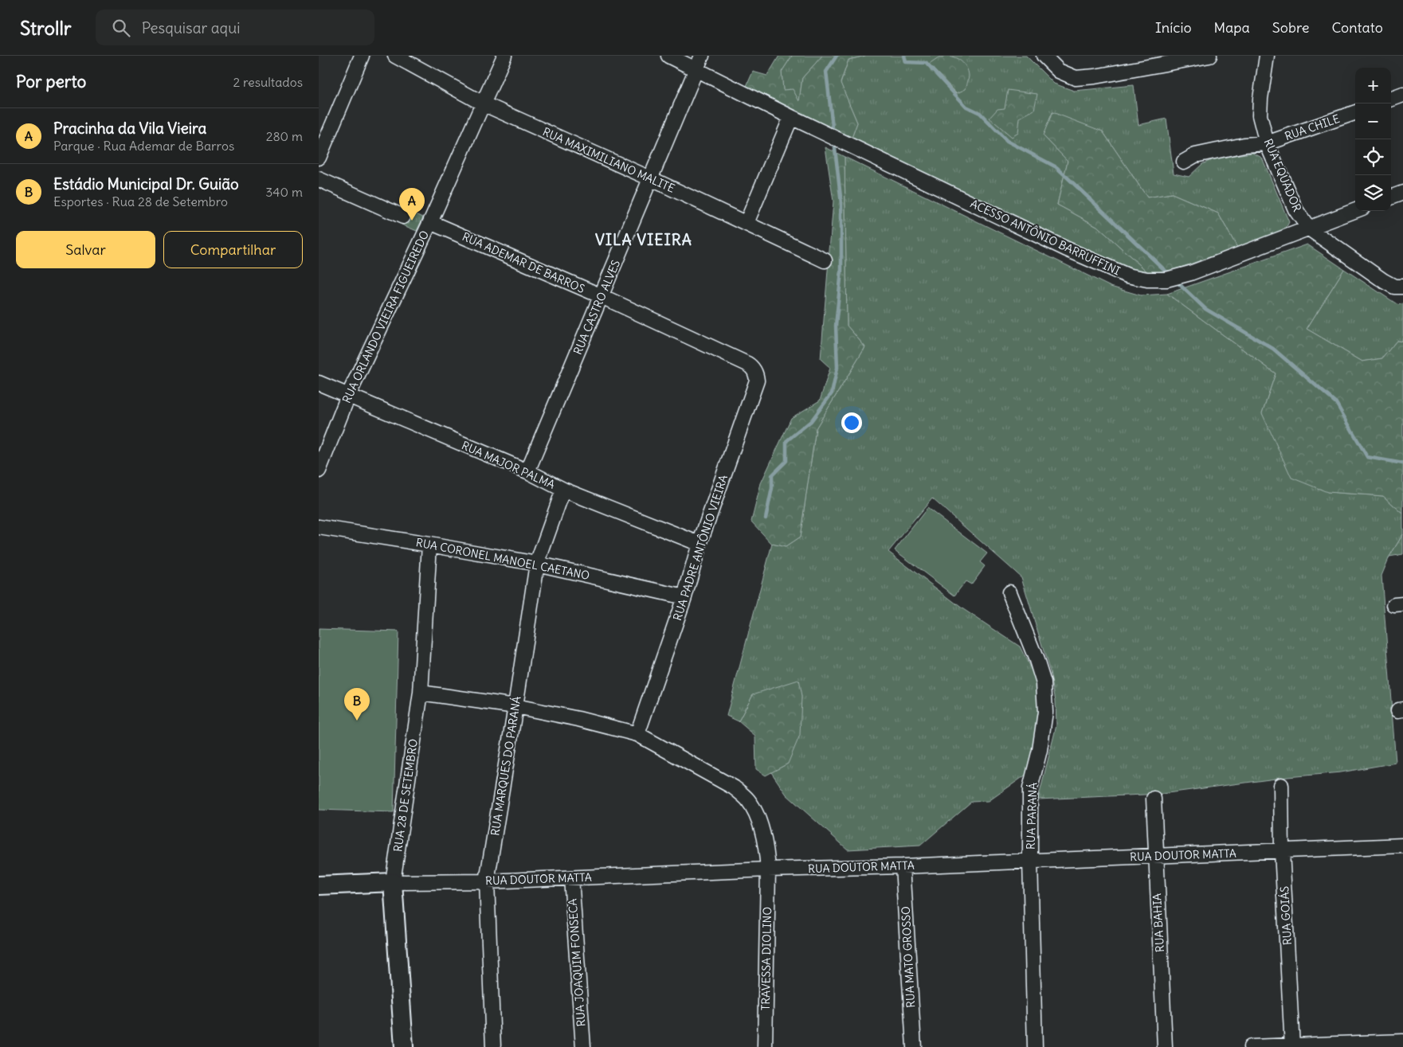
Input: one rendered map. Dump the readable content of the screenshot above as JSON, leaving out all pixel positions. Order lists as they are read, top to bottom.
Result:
{
  "streets": {
    "main road": ["RUA 28 DE SETEMBRO", "RUA DOUTOR MATTA"],
    "street": [
      "RUA CHILE",
      "RUA MAXIMILIANO MALITE",
      "RUA EQUADOR",
      "ACESSO ANTÔNIO BARRUFFINI",
      "RUA ADEMAR DE BARROS",
      "RUA CASTRO ALVES",
      "RUA ORLANDO VIEIRA FIGUEIREDO",
      "RUA MAJOR PALMA",
      "RUA PADRE ANTÔNIO VIEIRA",
      "RUA CORONEL MANOEL CAETANO",
      "RUA MARQUES DO PARANÁ",
      "RUA PARANÁ",
      "RUA GOIÁS",
      "RUA BAHIA",
      "RUA MATO GROSSO",
      "TRAVESSA DIOLINO",
      "RUA JOAQUIM FONSECA"
    ]
  },
  "crossings": [
    ["RUA CHILE", "RUA EQUADOR"],
    ["RUA MAXIMILIANO MALITE", "RUA CASTRO ALVES"],
    ["RUA MAXIMILIANO MALITE", "RUA ORLANDO VIEIRA FIGUEIREDO"],
    ["RUA EQUADOR", "ACESSO ANTÔNIO BARRUFFINI"],
    ["ACESSO ANTÔNIO BARRUFFINI", "RUA CASTRO ALVES"],
    ["RUA ADEMAR DE BARROS", "RUA CASTRO ALVES"],
    ["RUA ADEMAR DE BARROS", "RUA ORLANDO VIEIRA FIGUEIREDO"],
    ["RUA ADEMAR DE BARROS", "RUA PADRE ANTÔNIO VIEIRA"],
    ["RUA CASTRO ALVES", "RUA MAJOR PALMA"],
    ["RUA ORLANDO VIEIRA FIGUEIREDO", "RUA MAJOR PALMA"],
    ["RUA MAJOR PALMA", "RUA PADRE ANTÔNIO VIEIRA"],
    ["RUA MAJOR PALMA", "RUA MARQUES DO PARANÁ"],
    ["RUA PADRE ANTÔNIO VIEIRA", "RUA CORONEL MANOEL CAETANO"],
    ["RUA PADRE ANTÔNIO VIEIRA", "TRAVESSA DIOLINO"],
    ["RUA CORONEL MANOEL CAETANO", "RUA MARQUES DO PARANÁ"],
    ["RUA CORONEL MANOEL CAETANO", "RUA 28 DE SETEMBRO"],
    ["RUA MARQUES DO PARANÁ", "RUA DOUTOR MATTA"],
    ["RUA MARQUES DO PARANÁ", "TRAVESSA DIOLINO"],
    ["RUA 28 DE SETEMBRO", "RUA DOUTOR MATTA"],
    ["RUA 28 DE SETEMBRO", "TRAVESSA DIOLINO"],
    ["RUA PARANÁ", "RUA DOUTOR MATTA"],
    ["RUA DOUTOR MATTA", "RUA GOIÁS"],
    ["RUA DOUTOR MATTA", "RUA BAHIA"],
    ["RUA DOUTOR MATTA", "RUA MATO GROSSO"],
    ["RUA DOUTOR MATTA", "TRAVESSA DIOLINO"],
    ["RUA DOUTOR MATTA", "RUA JOAQUIM FONSECA"]
  ],
  "districts": ["VILA VIEIRA"],
  "page": {
    "header": "Strollr",
    "search": "Pesquisar aqui",
    "nav": [
      "Início",
      "Mapa",
      "Sobre",
      "Contato"
    ],
    "heading": ["Por perto", "2 resultados"],
    "map_buttons": ["+", "−"],
    "list": [
      {
        "mark": "A",
        "name": "Pracinha da Vila Vieira",
        "note": "Parque · Rua Ademar de Barros",
        "value": "280 m"
      },
      {
        "mark": "B",
        "name": "Estádio Municipal Dr. Guião",
        "note": "Esportes · Rua 28 de Setembro",
        "value": "340 m"
      }
    ],
    "pins": ["A", "B"],
    "buttons": ["Salvar", "Compartilhar"]
  }
}
